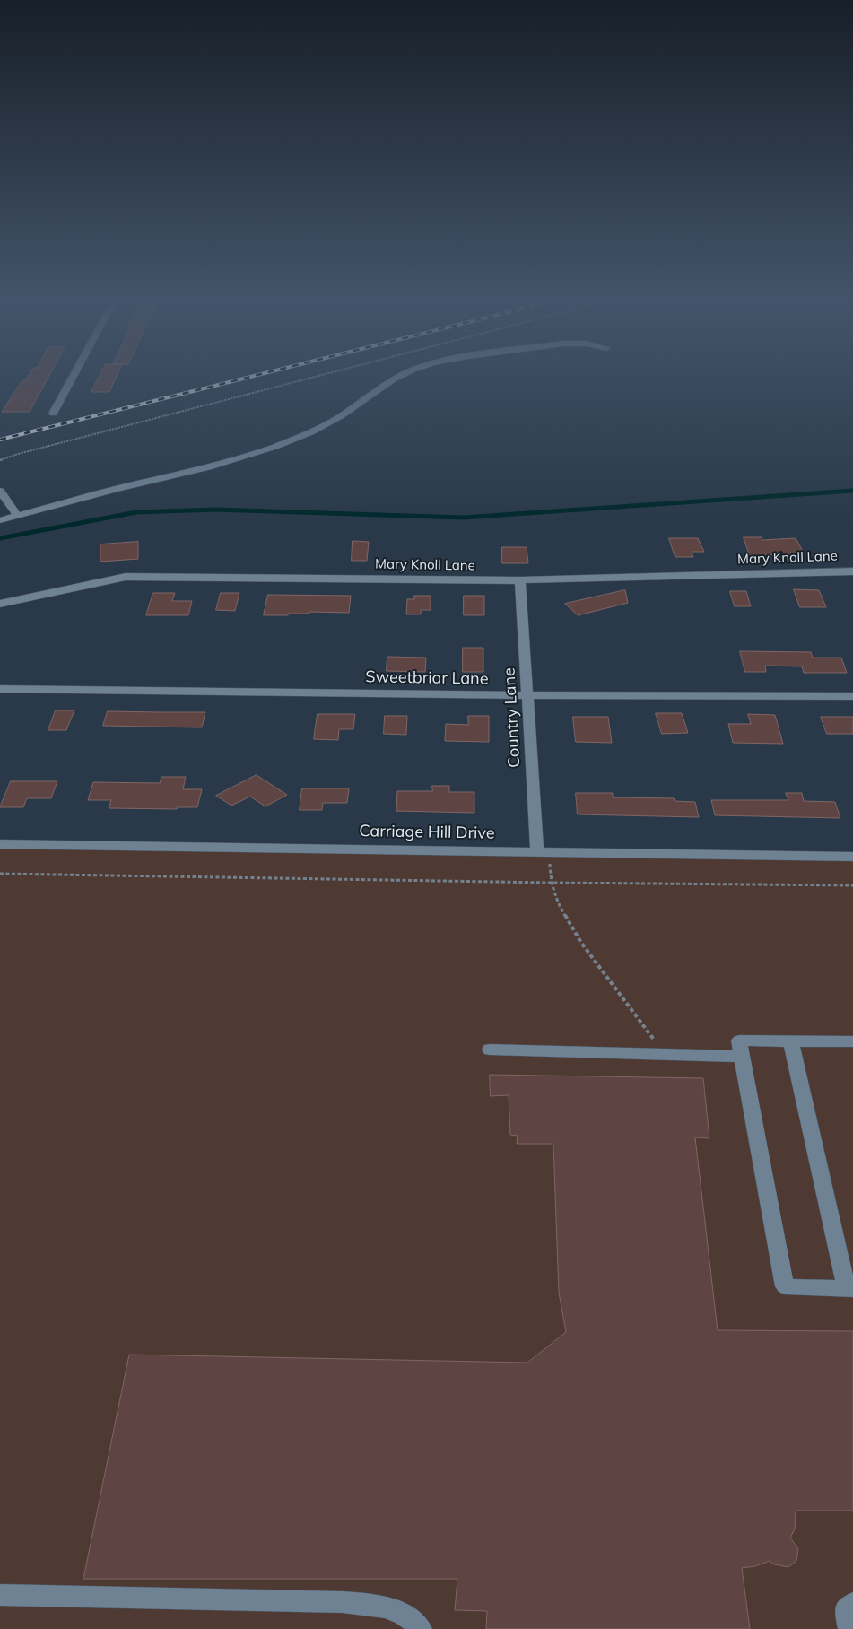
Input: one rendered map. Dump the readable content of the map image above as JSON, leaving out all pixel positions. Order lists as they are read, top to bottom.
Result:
{
  "streets": {
    "street": [
      "Mary Knoll Lane",
      "Sweetbriar Lane",
      "Country Lane",
      "Carriage Hill Drive"
    ]
  },
  "crossings": [
    ["Mary Knoll Lane", "Country Lane"],
    ["Sweetbriar Lane", "Country Lane"],
    ["Country Lane", "Carriage Hill Drive"]
  ]
}
